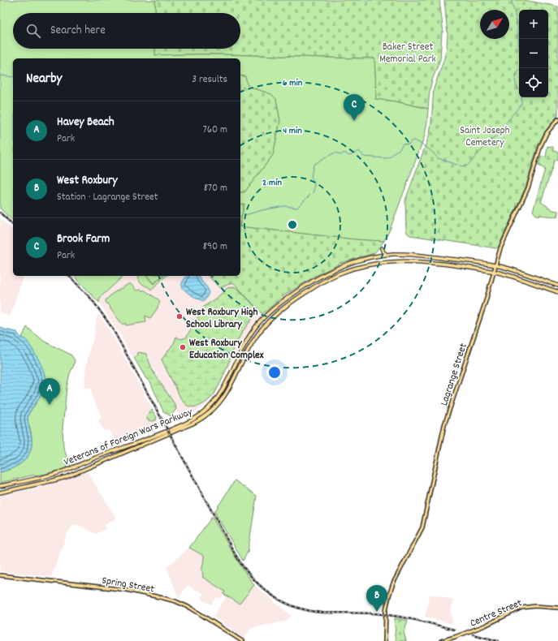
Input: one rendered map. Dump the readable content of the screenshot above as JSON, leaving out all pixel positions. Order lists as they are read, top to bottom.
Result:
{
  "streets": {
    "highway": ["Veterans of Foreign Wars Parkway"],
    "main road": ["Lagrange Street", "Spring Street", "Centre Street"]
  },
  "crossings": [
    ["Lagrange Street", "Veterans of Foreign Wars Parkway"]
  ],
  "parks": ["Baker Street Memorial Park", "Saint Joseph Cemetery"],
  "places": ["West Roxbury High School Library", "West Roxbury Education Complex"],
  "north": "top right",
  "page": {
    "map_buttons": ["+", "−"],
    "search": "Search here",
    "heading": ["Nearby", "3 results"],
    "pins": ["C", "A", "B"],
    "list": [
      {
        "mark": "A",
        "name": "Havey Beach",
        "note": "Park",
        "value": "760 m"
      },
      {
        "mark": "B",
        "name": "West Roxbury",
        "note": "Station · Lagrange Street",
        "value": "870 m"
      },
      {
        "mark": "C",
        "name": "Brook Farm",
        "note": "Park",
        "value": "890 m"
      }
    ]
  },
  "rings": ["6 min", "4 min", "2 min"]
}
